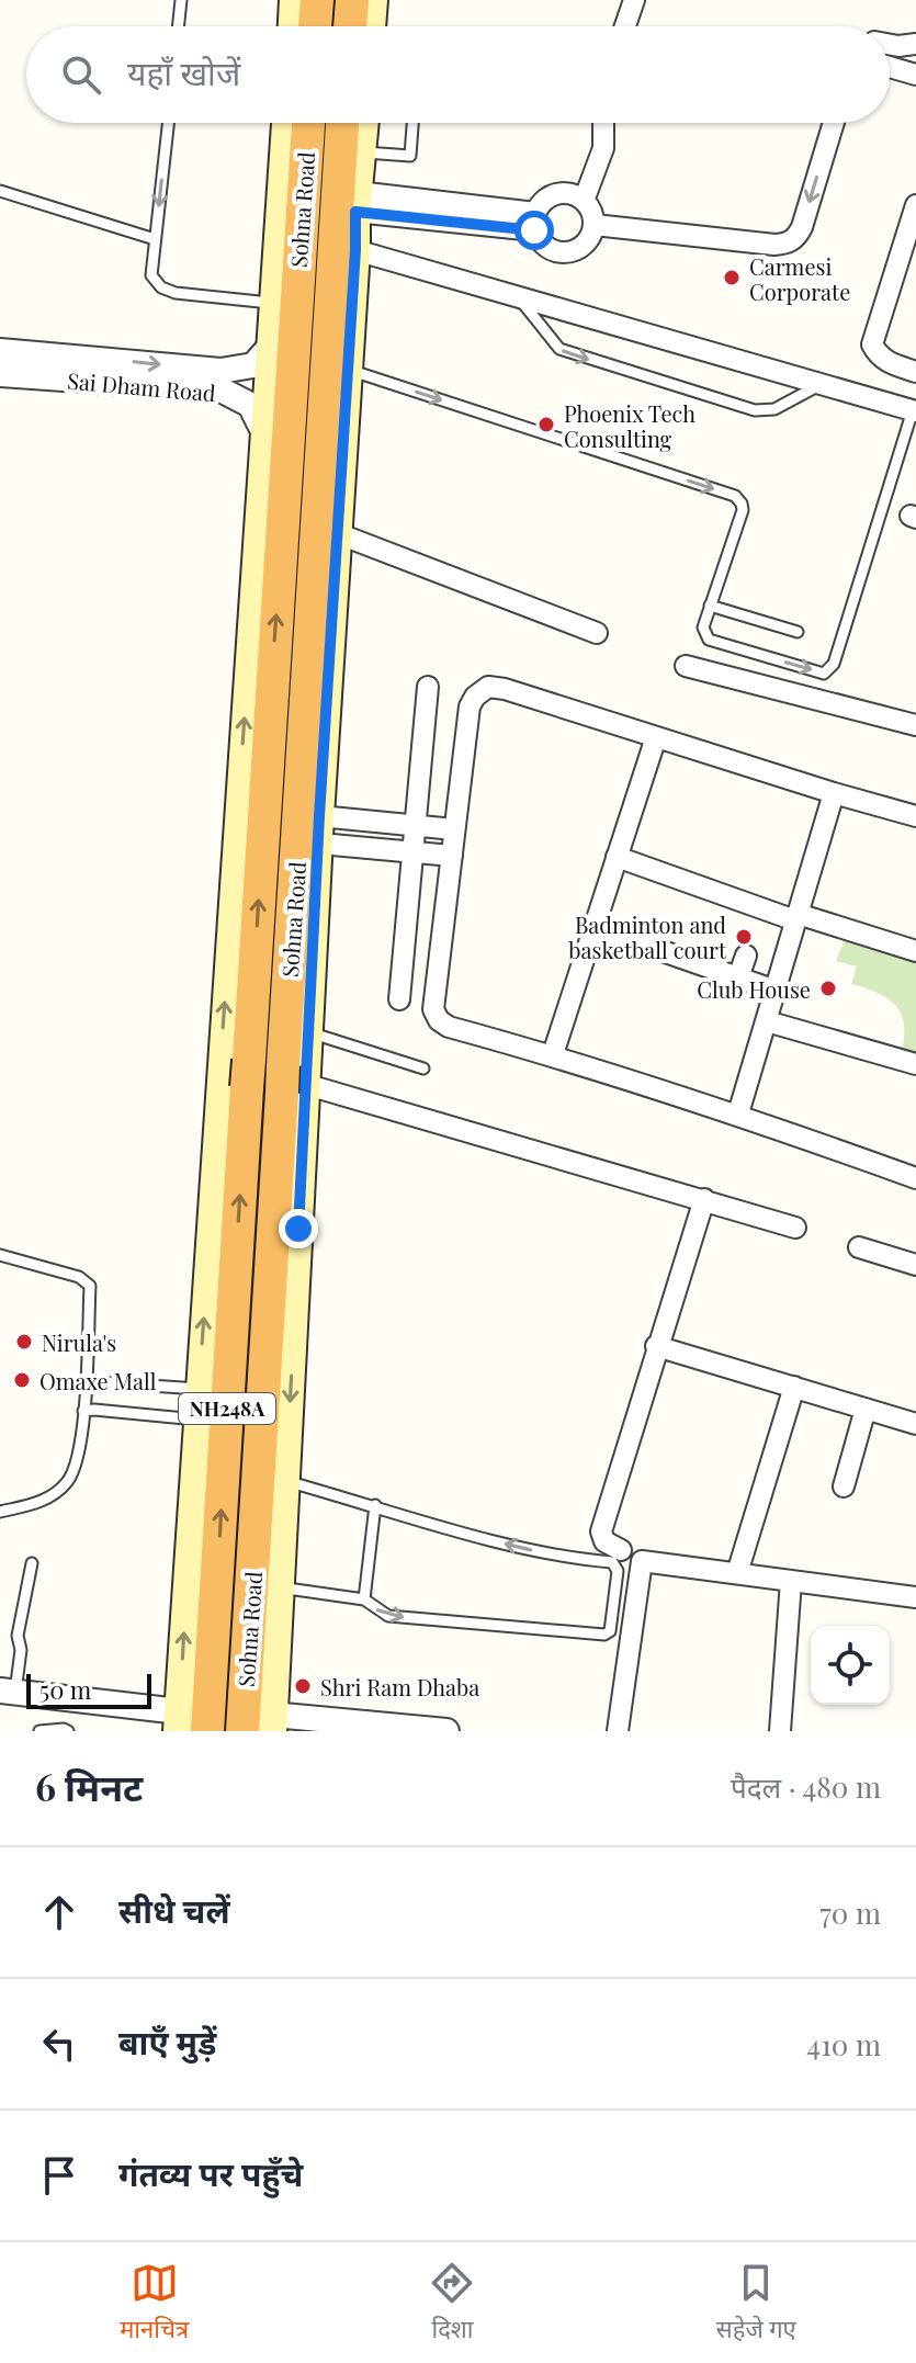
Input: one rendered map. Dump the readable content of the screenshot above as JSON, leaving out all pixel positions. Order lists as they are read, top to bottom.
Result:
{
  "streets": {
    "highway": ["Sohna Road", "NH248A"],
    "street": ["Sai Dham Road"]
  },
  "places": [
    "Carmesi Corporate",
    "Phoenix Tech Consulting",
    "Badminton and basketball court",
    "Club House",
    "Nirula's",
    "Omaxe Mall",
    "Shri Ram Dhaba"
  ],
  "scale_bar": "50 m",
  "page": {
    "search": "यहाँ खोजें",
    "scale": "50 m",
    "heading": ["6 मिनट", "पैदल · 480 m"],
    "list": [
      ["सीधे चलें", "70 m"],
      ["बाएँ मुड़ें", "410 m"],
      "गंतव्य पर पहुँचे"
    ],
    "nav": ["मानचित्र", "दिशा", "सहेजे गए"]
  }
}
